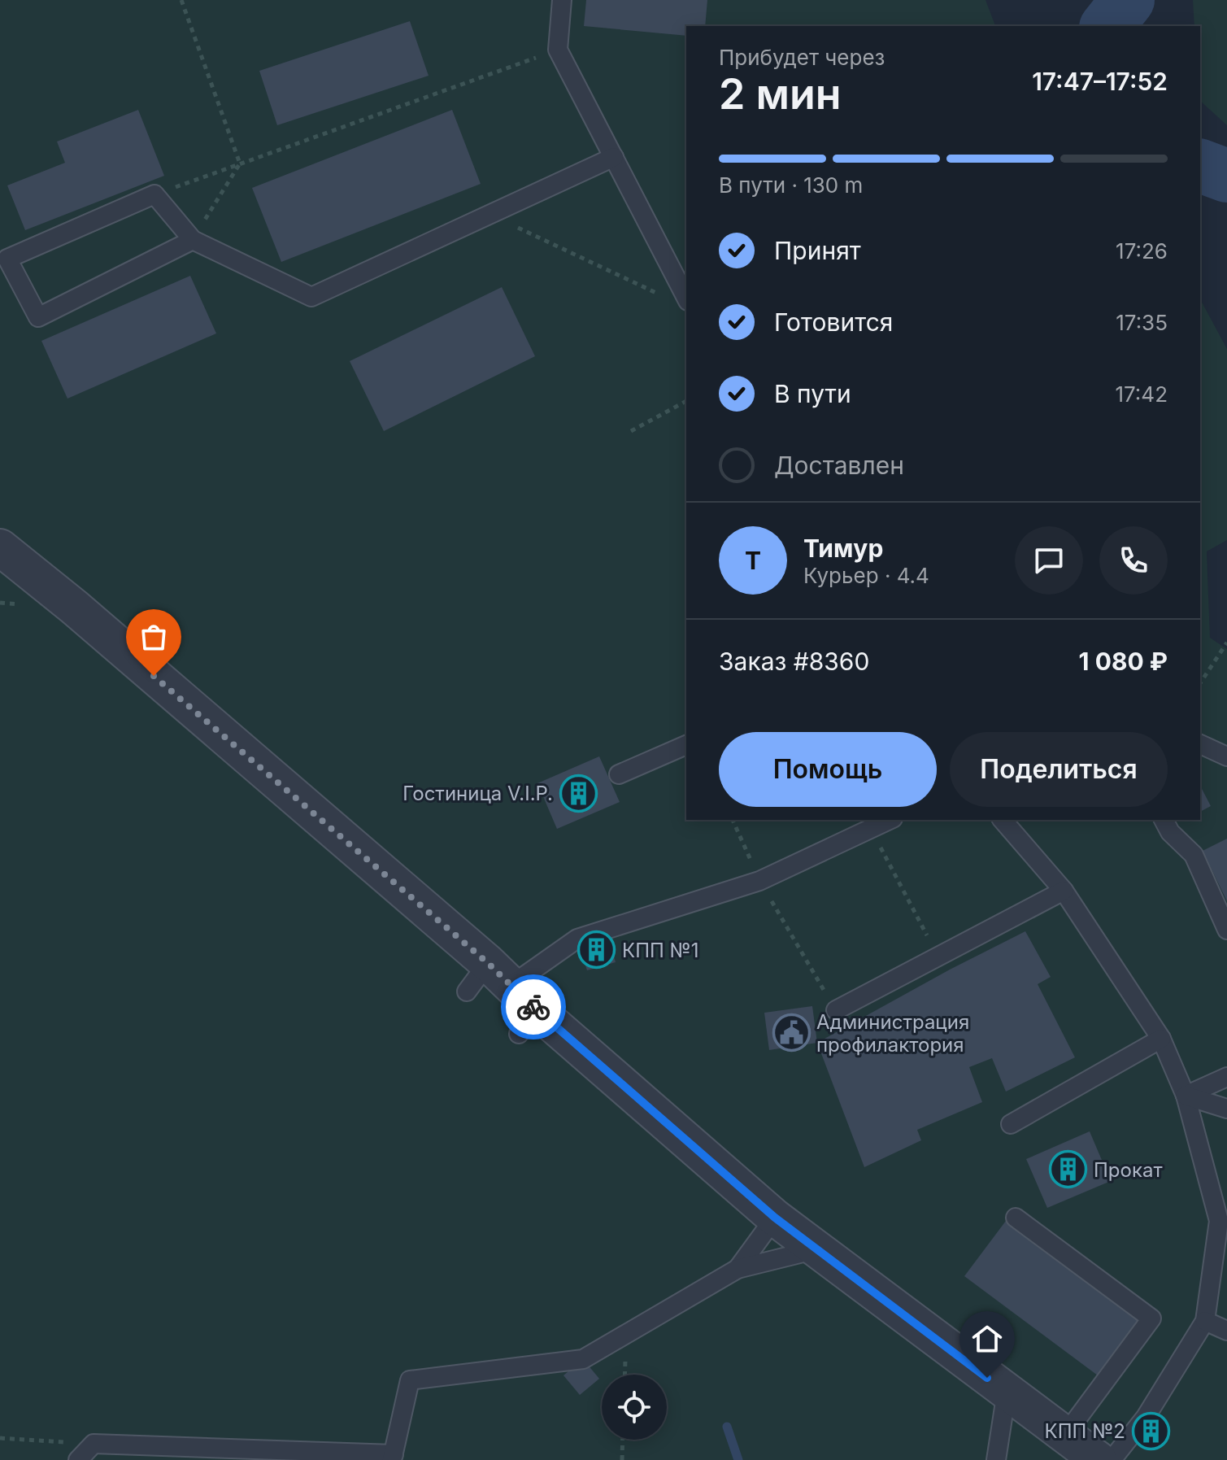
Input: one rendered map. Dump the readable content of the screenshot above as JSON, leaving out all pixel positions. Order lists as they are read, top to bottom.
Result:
{
  "places": {
    "building": [
      "Гостиница V.I.P.",
      "КПП №1",
      "Прокат",
      "КПП №2"
    ],
    "public building": ["Администрация профилактория"]
  },
  "page": {
    "heading": ["2 мин", "Прибудет через", "17:47–17:52"],
    "panel": [
      "Тимур",
      "Курьер · 4.4",
      "Заказ #8360",
      "1 080 ₽"
    ],
    "bar": "В пути · 130 m",
    "list": [
      ["Принят", "17:26"],
      ["Готовится", "17:35"],
      ["В пути", "17:42"],
      "Доставлен"
    ],
    "round": "Т",
    "buttons": ["Помощь", "Поделиться"]
  }
}
